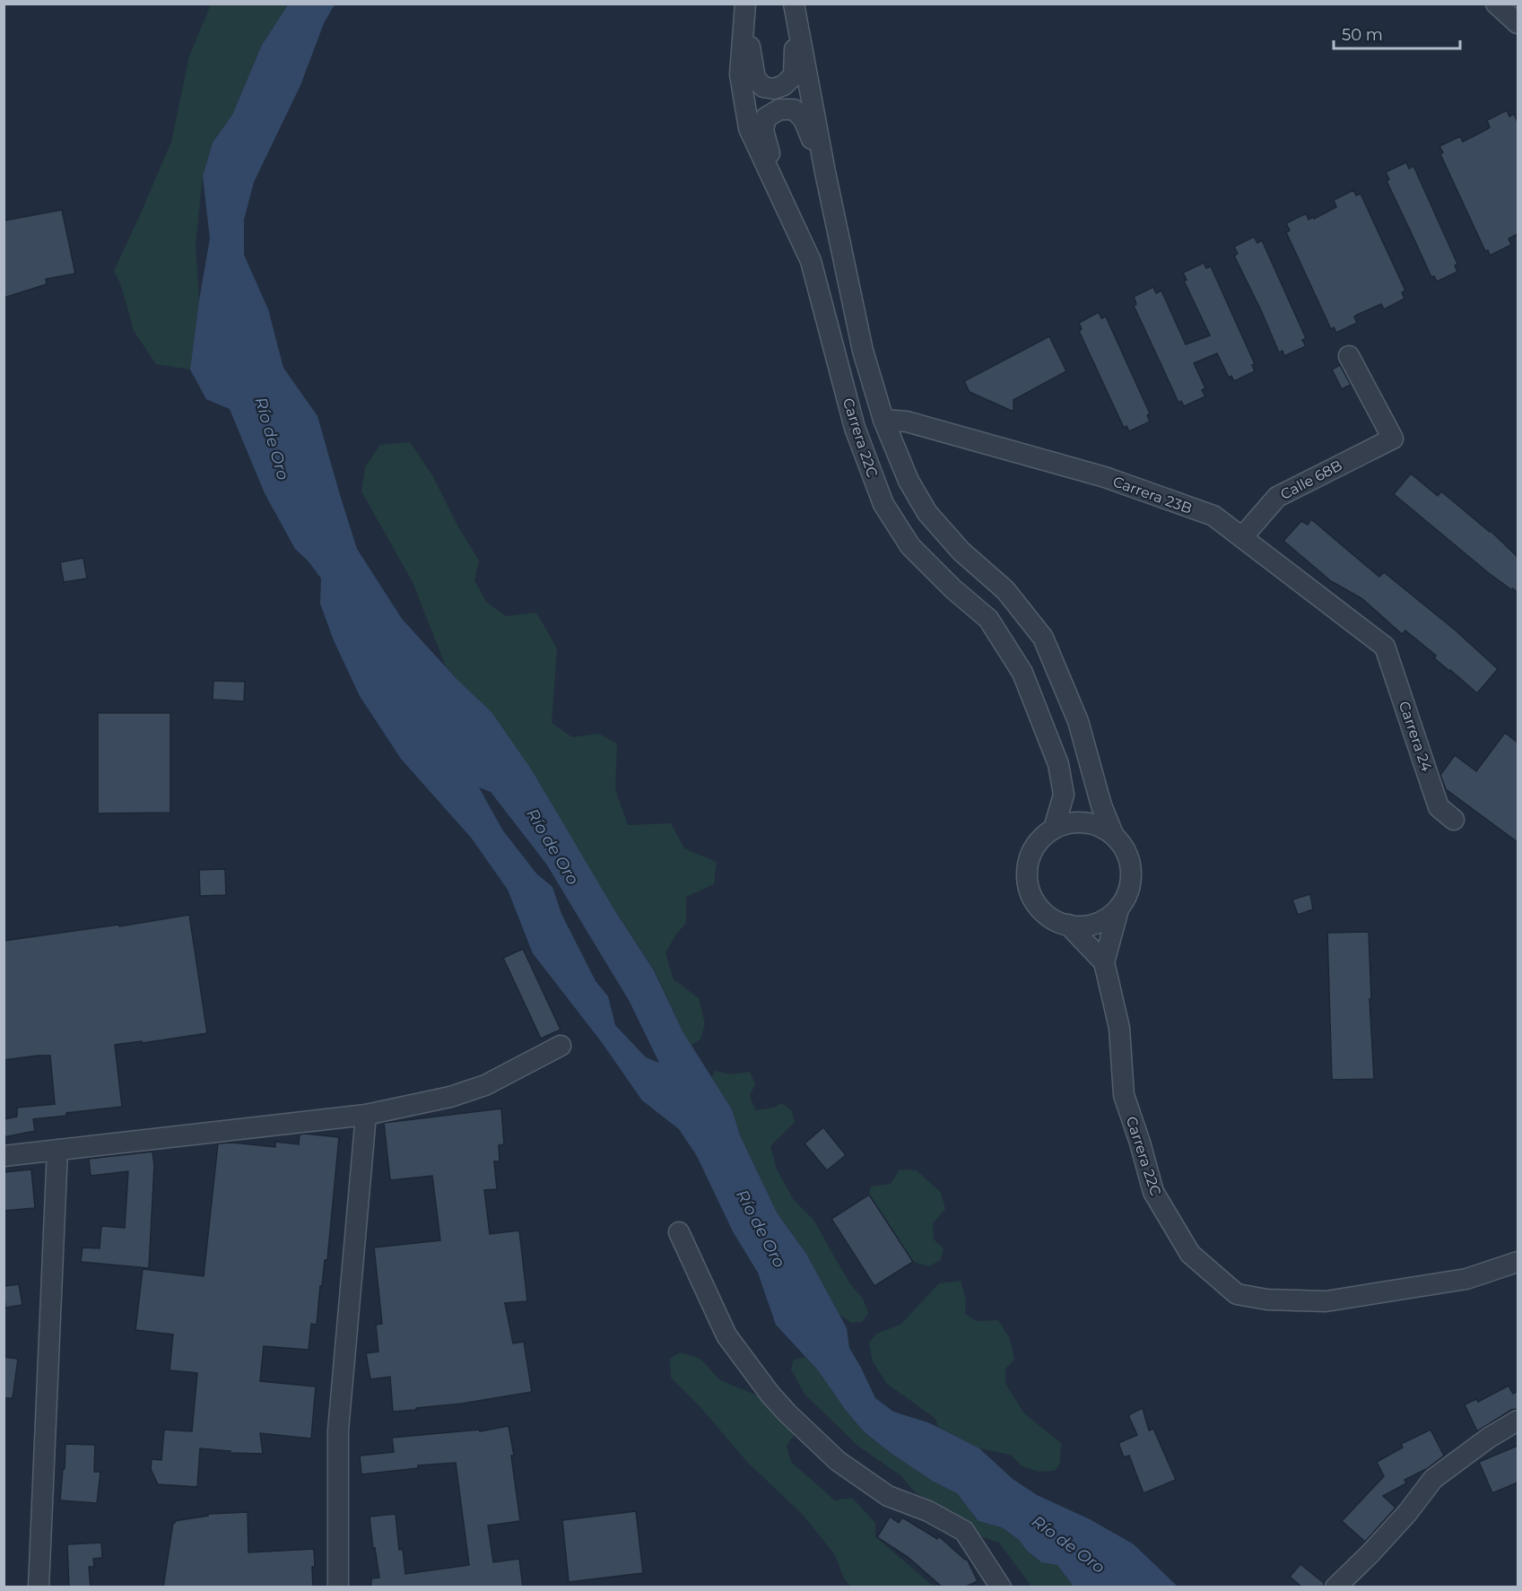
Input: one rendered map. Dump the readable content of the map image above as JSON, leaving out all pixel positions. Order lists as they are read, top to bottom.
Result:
{
  "streets": {
    "street": [
      "Carrera 22C",
      "Calle 68B",
      "Carrera 23B",
      "Carrera 24"
    ]
  },
  "crossings": [
    ["Carrera 22C", "Carrera 23B"],
    ["Calle 68B", "Carrera 23B"],
    ["Carrera 23B", "Carrera 24"]
  ],
  "water": ["Río de Oro"],
  "scale_bar": "50 m"
}
